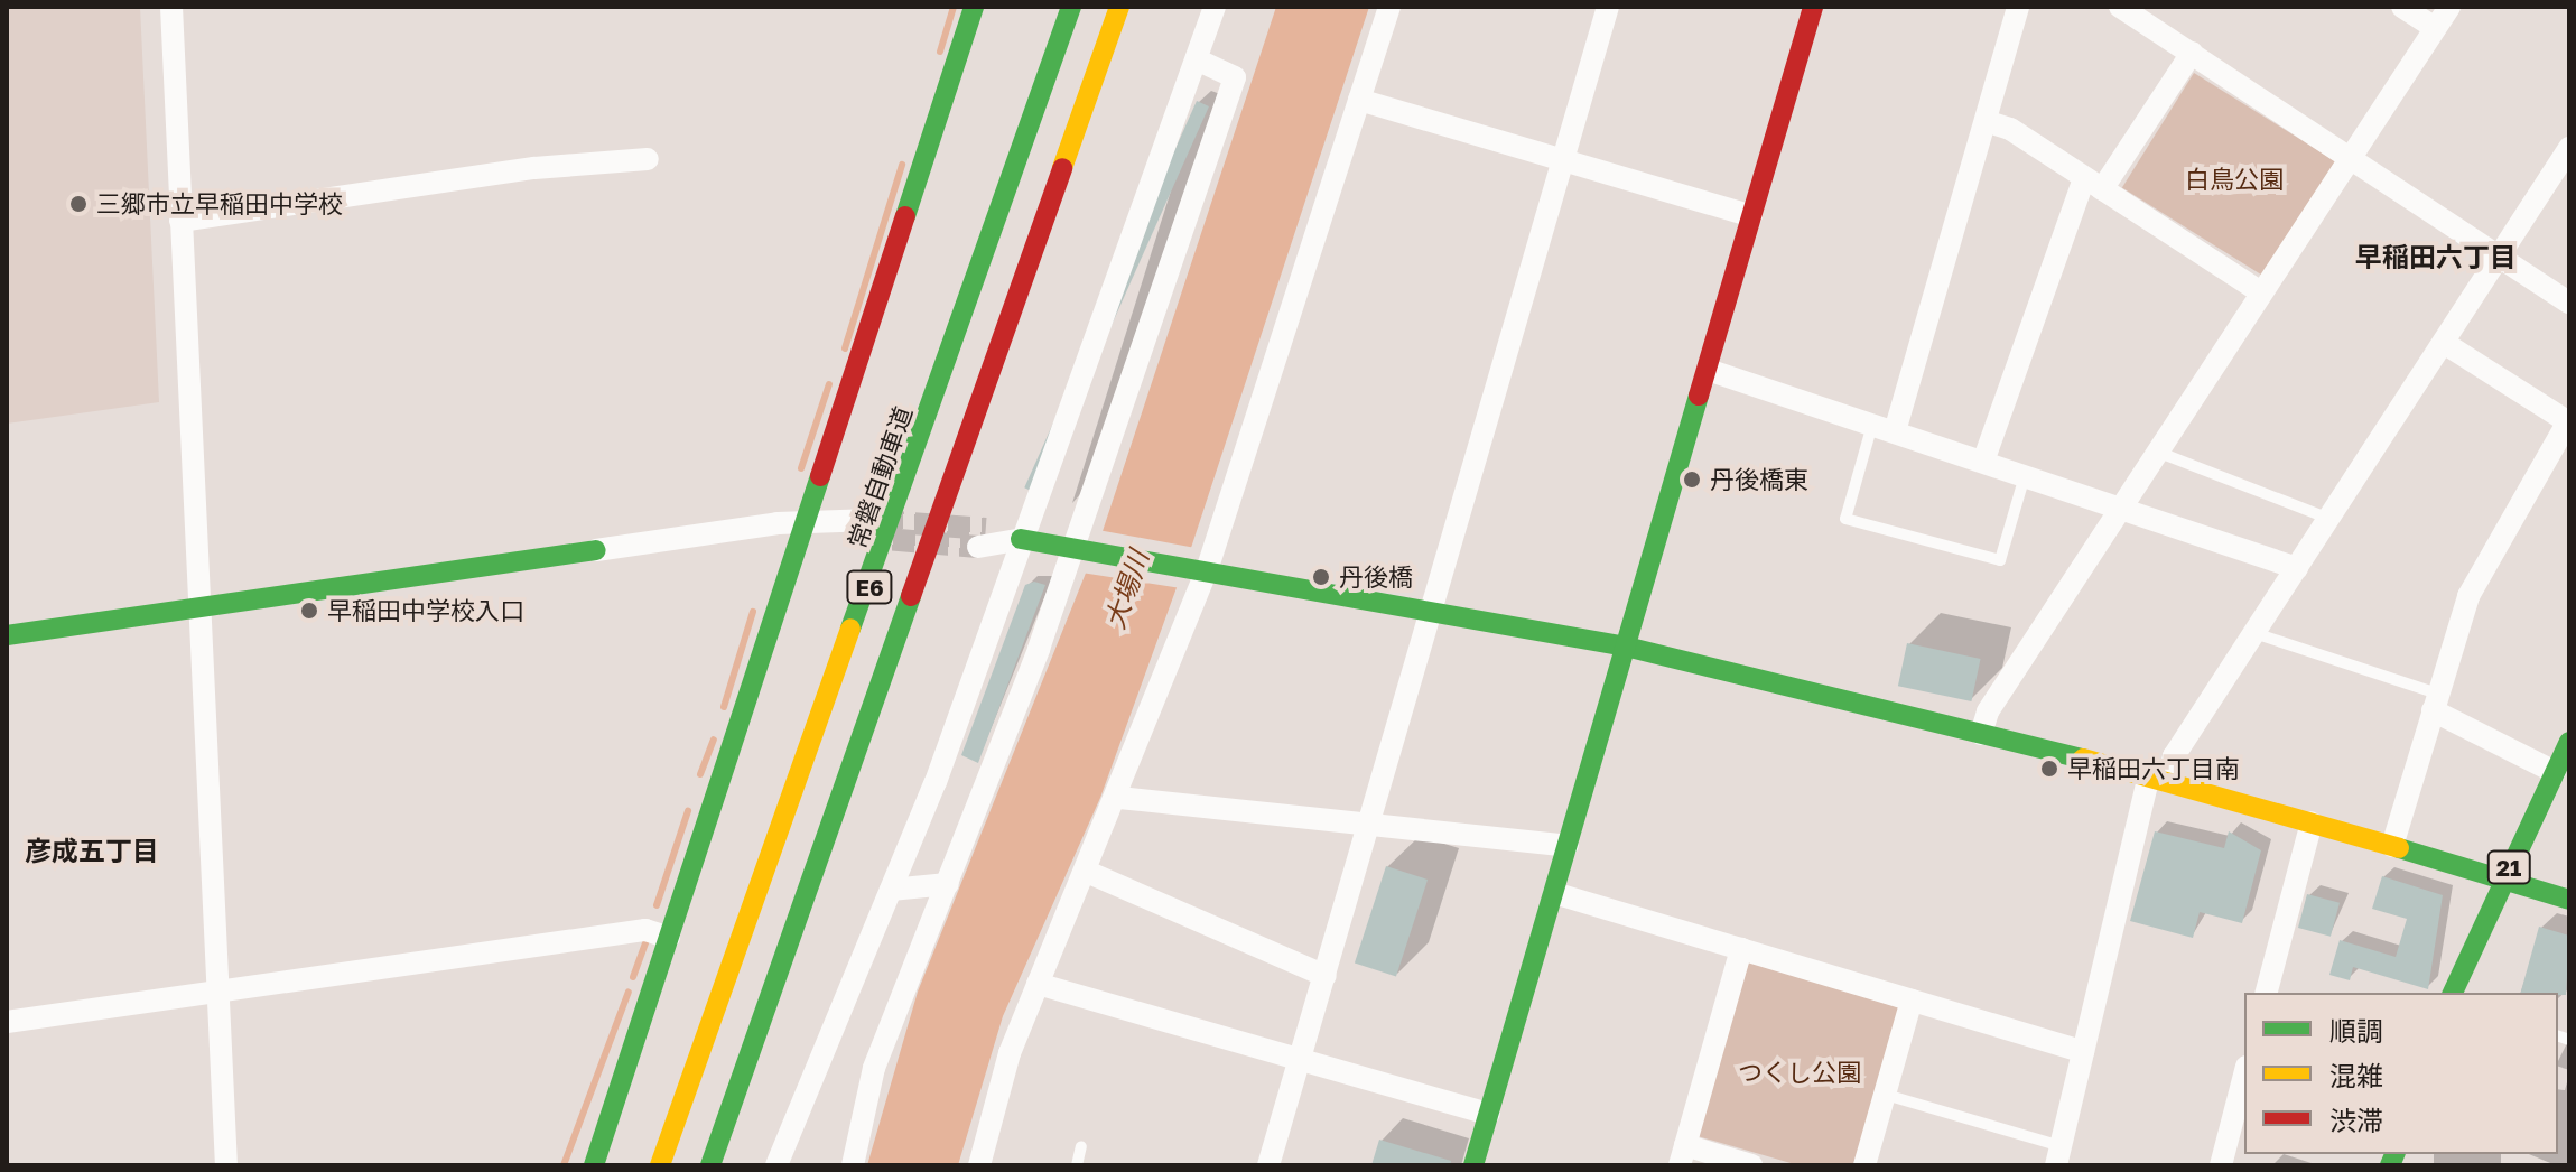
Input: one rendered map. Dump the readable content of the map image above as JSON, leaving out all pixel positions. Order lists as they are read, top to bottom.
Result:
{
  "streets": {
    "main road": ["常磐自動車道", "E6", "21"]
  },
  "districts": ["早稲田六丁目", "彦成五丁目"],
  "water": ["大場川"],
  "parks": ["白鳥公園", "つくし公園"],
  "places": [
    "三郷市立早稲田中学校",
    "丹後橋東",
    "丹後橋",
    "早稲田中学校入口",
    "早稲田六丁目南"
  ],
  "legend": ["順調", "混雑", "渋滞"]
}
